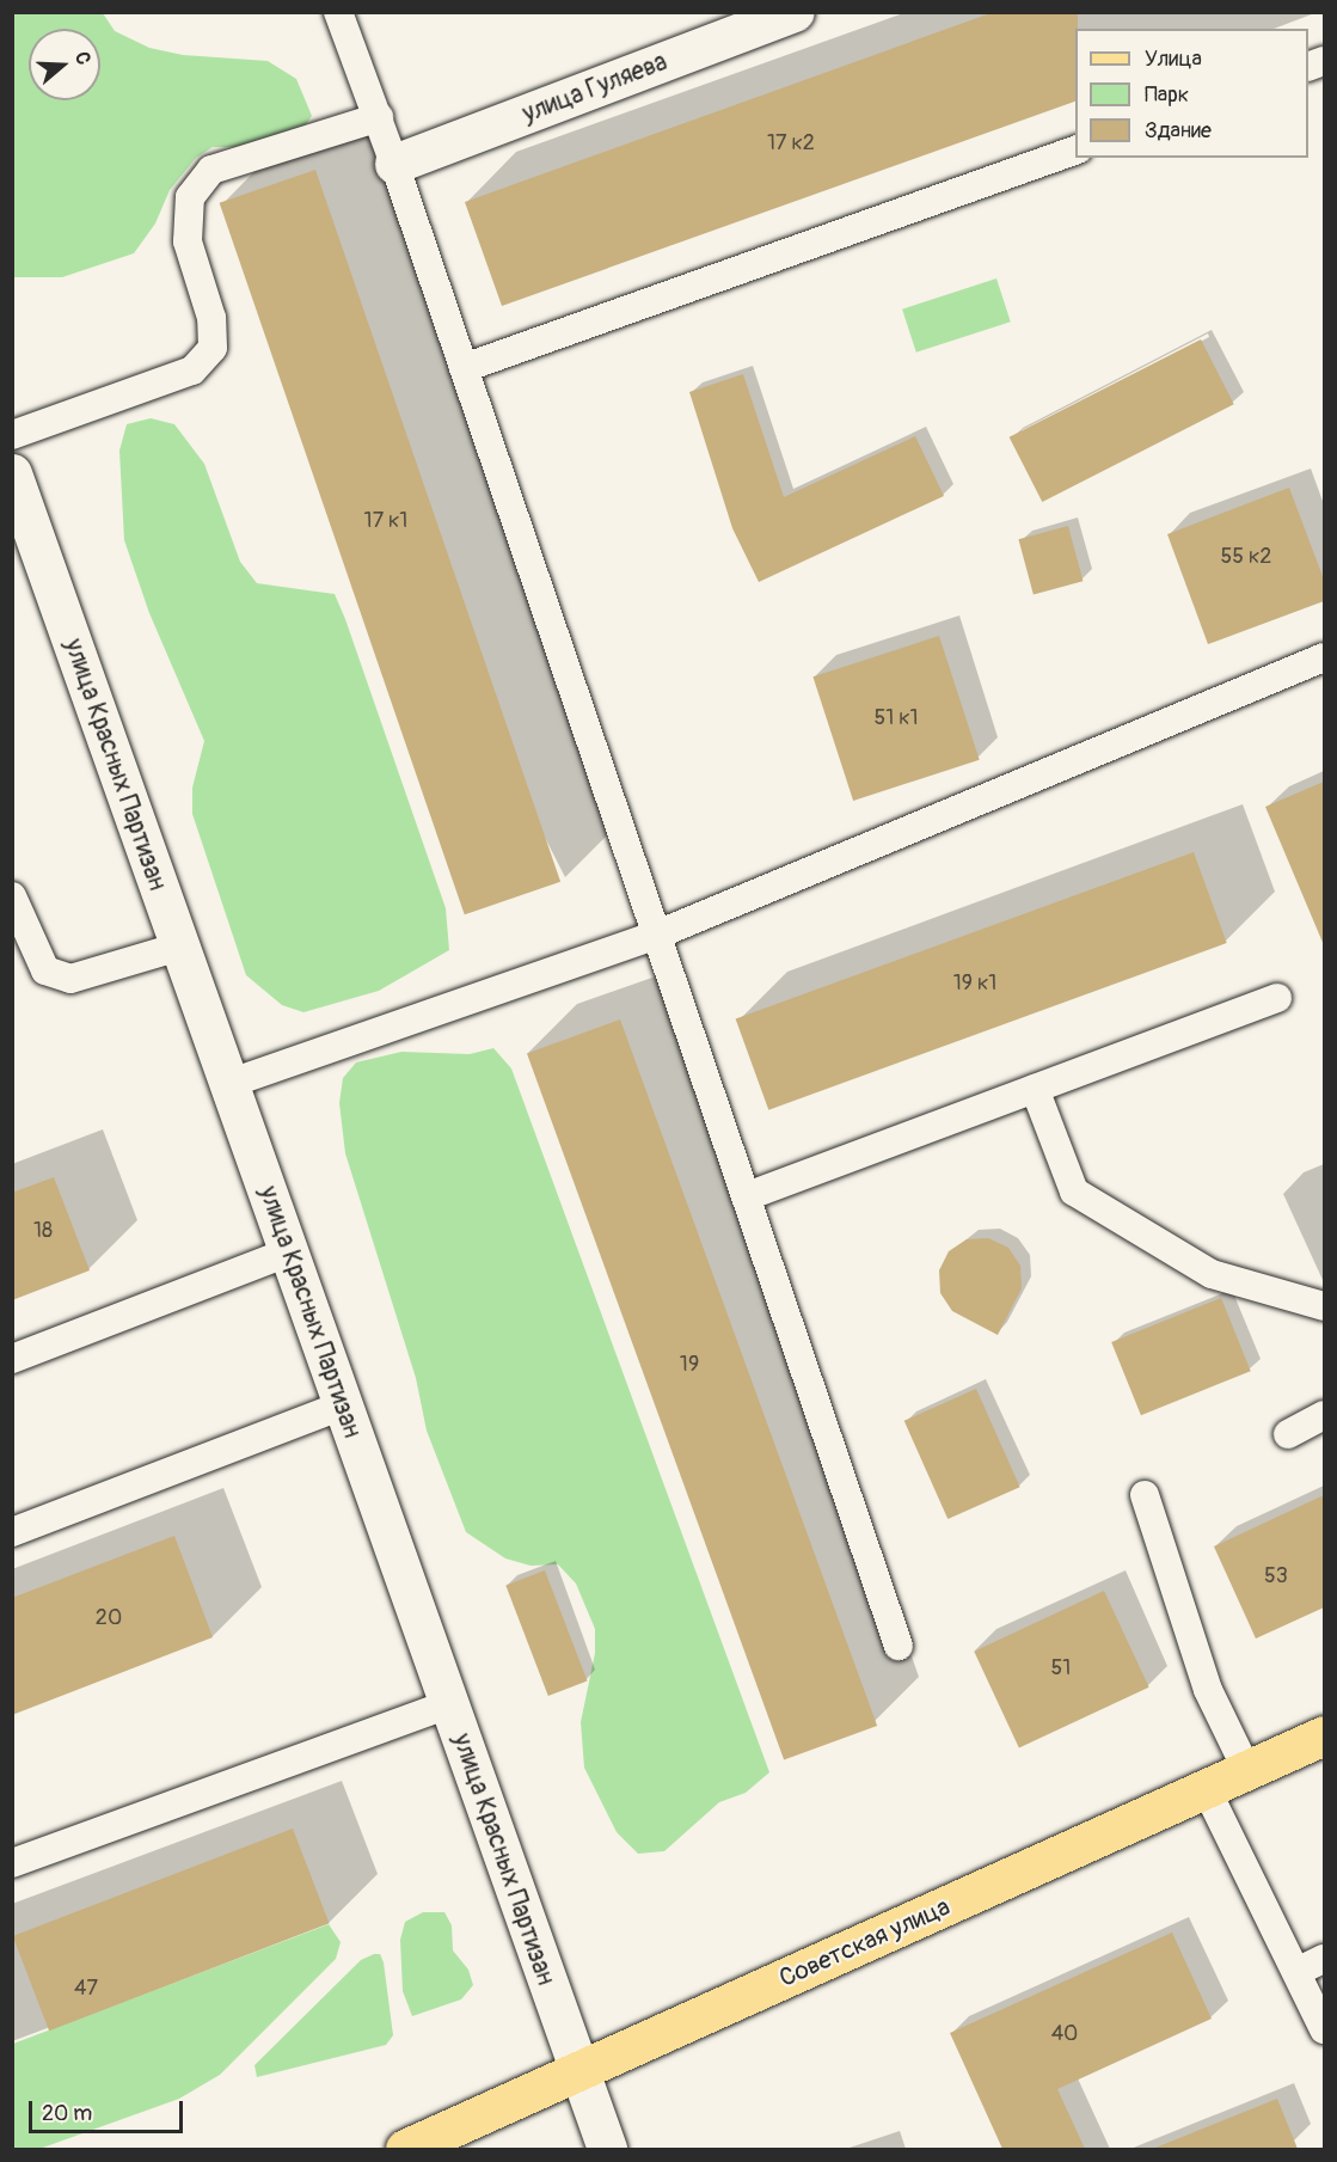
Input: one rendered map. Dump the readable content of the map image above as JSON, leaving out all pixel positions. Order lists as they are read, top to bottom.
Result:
{
  "streets": {
    "main road": ["Советская улица"],
    "street": ["улица Гуляева", "улица Красных Партизан"]
  },
  "crossings": [
    ["улица Красных Партизан", "Советская улица"]
  ],
  "house_numbers": [
    "17 к2",
    "17 к1",
    "55 к2",
    "51 к1",
    "19 к1",
    "18",
    "19",
    "53",
    "20",
    "51",
    "47",
    "40"
  ],
  "legend": ["Улица", "Парк", "Здание"],
  "scale_bar": "20 m",
  "north": "right"
}
